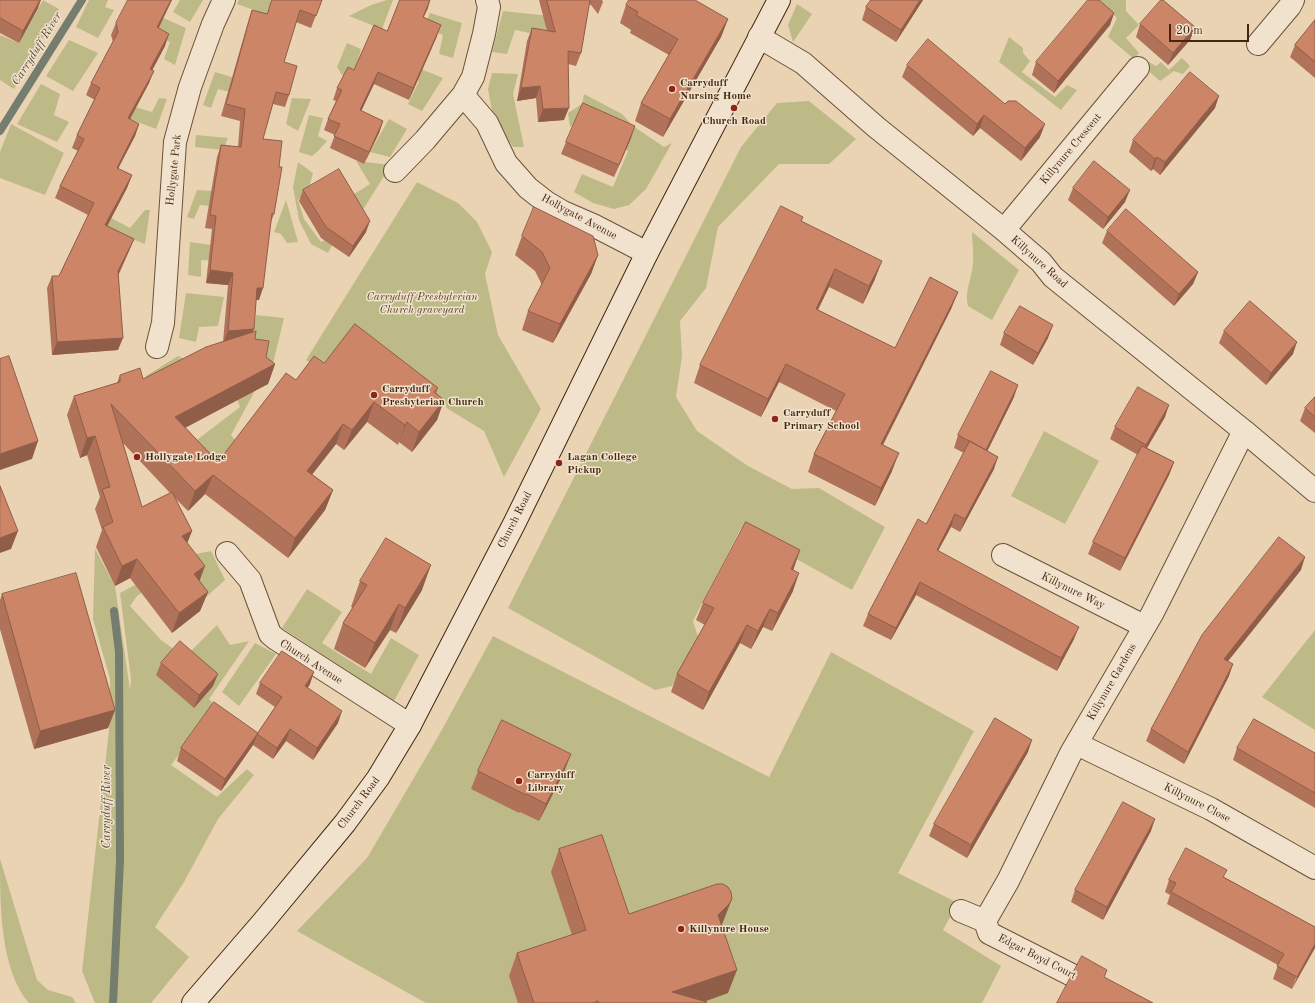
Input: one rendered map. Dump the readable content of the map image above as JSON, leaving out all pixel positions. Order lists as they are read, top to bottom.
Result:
{
  "streets": {
    "street": [
      "Killynure Crescent",
      "Hollygate Park",
      "Hollygate Avenue",
      "Killynure Road",
      "Church Road",
      "Killynure Way",
      "Church Avenue",
      "Killynure Gardens",
      "Killynure Close",
      "Edgar Boyd Court"
    ]
  },
  "crossings": [
    ["Killynure Crescent", "Killynure Road"],
    ["Hollygate Avenue", "Church Road"],
    ["Killynure Road", "Church Road"],
    ["Killynure Road", "Killynure Gardens"],
    ["Church Road", "Church Avenue"],
    ["Killynure Way", "Killynure Gardens"],
    ["Killynure Gardens", "Killynure Close"],
    ["Killynure Gardens", "Edgar Boyd Court"]
  ],
  "water": ["Carryduff River"],
  "parks": ["Carryduff Presbyterian Church graveyard"],
  "places": [
    "Carryduff Nursing Home",
    "Church Road",
    "Carryduff Presbyterian Church",
    "Carryduff Primary School",
    "Hollygate Lodge",
    "Lagan College Pickup",
    "Carryduff Library",
    "Killynure House"
  ],
  "scale_bar": "20 m"
}
